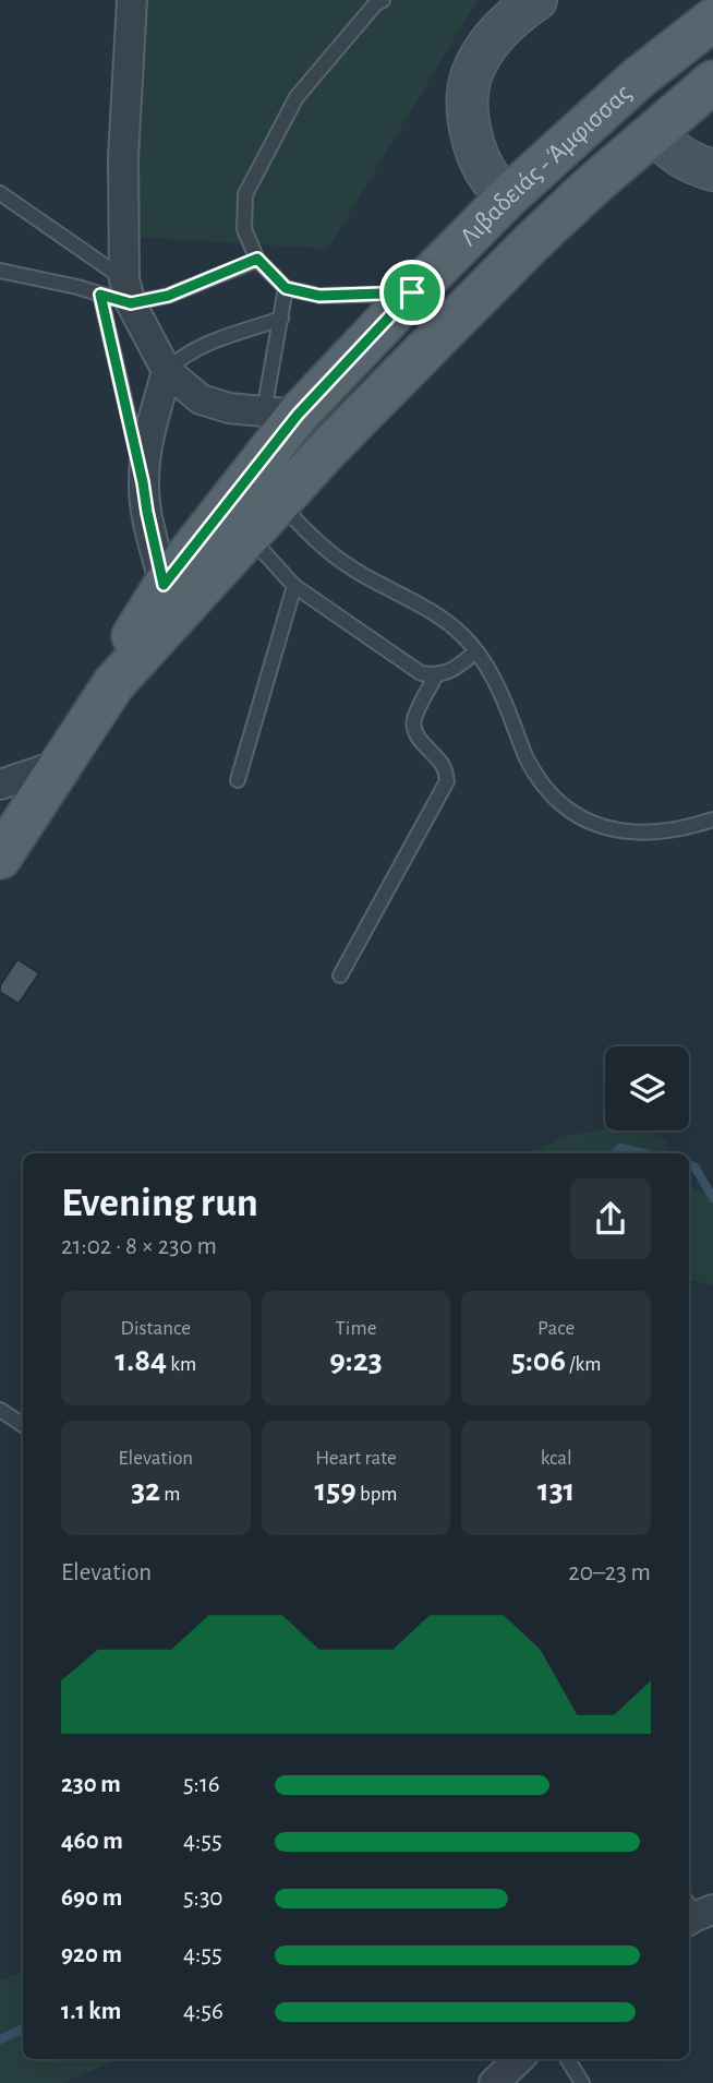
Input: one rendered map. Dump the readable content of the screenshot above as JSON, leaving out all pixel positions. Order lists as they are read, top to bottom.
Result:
{
  "streets": {
    "main road": ["Λιβαδειάς - Άμφισσας"]
  },
  "page": {
    "heading": ["Evening run", "21:02 · 8 × 230 m"],
    "stats": [
      ["Distance", "1.84 km"],
      ["Time", "9:23"],
      ["Pace", "5:06 /km"],
      ["Elevation", "32 m"],
      ["Heart rate", "159 bpm"],
      ["kcal", "131"]
    ],
    "chart": ["Elevation", "20–23 m"],
    "list": [
      {
        "name": "230 m",
        "note": "5:16"
      },
      {
        "name": "460 m",
        "note": "4:55"
      },
      {
        "name": "690 m",
        "note": "5:30"
      },
      {
        "name": "920 m",
        "note": "4:55"
      },
      {
        "name": "1.1 km",
        "note": "4:56"
      }
    ]
  }
}
